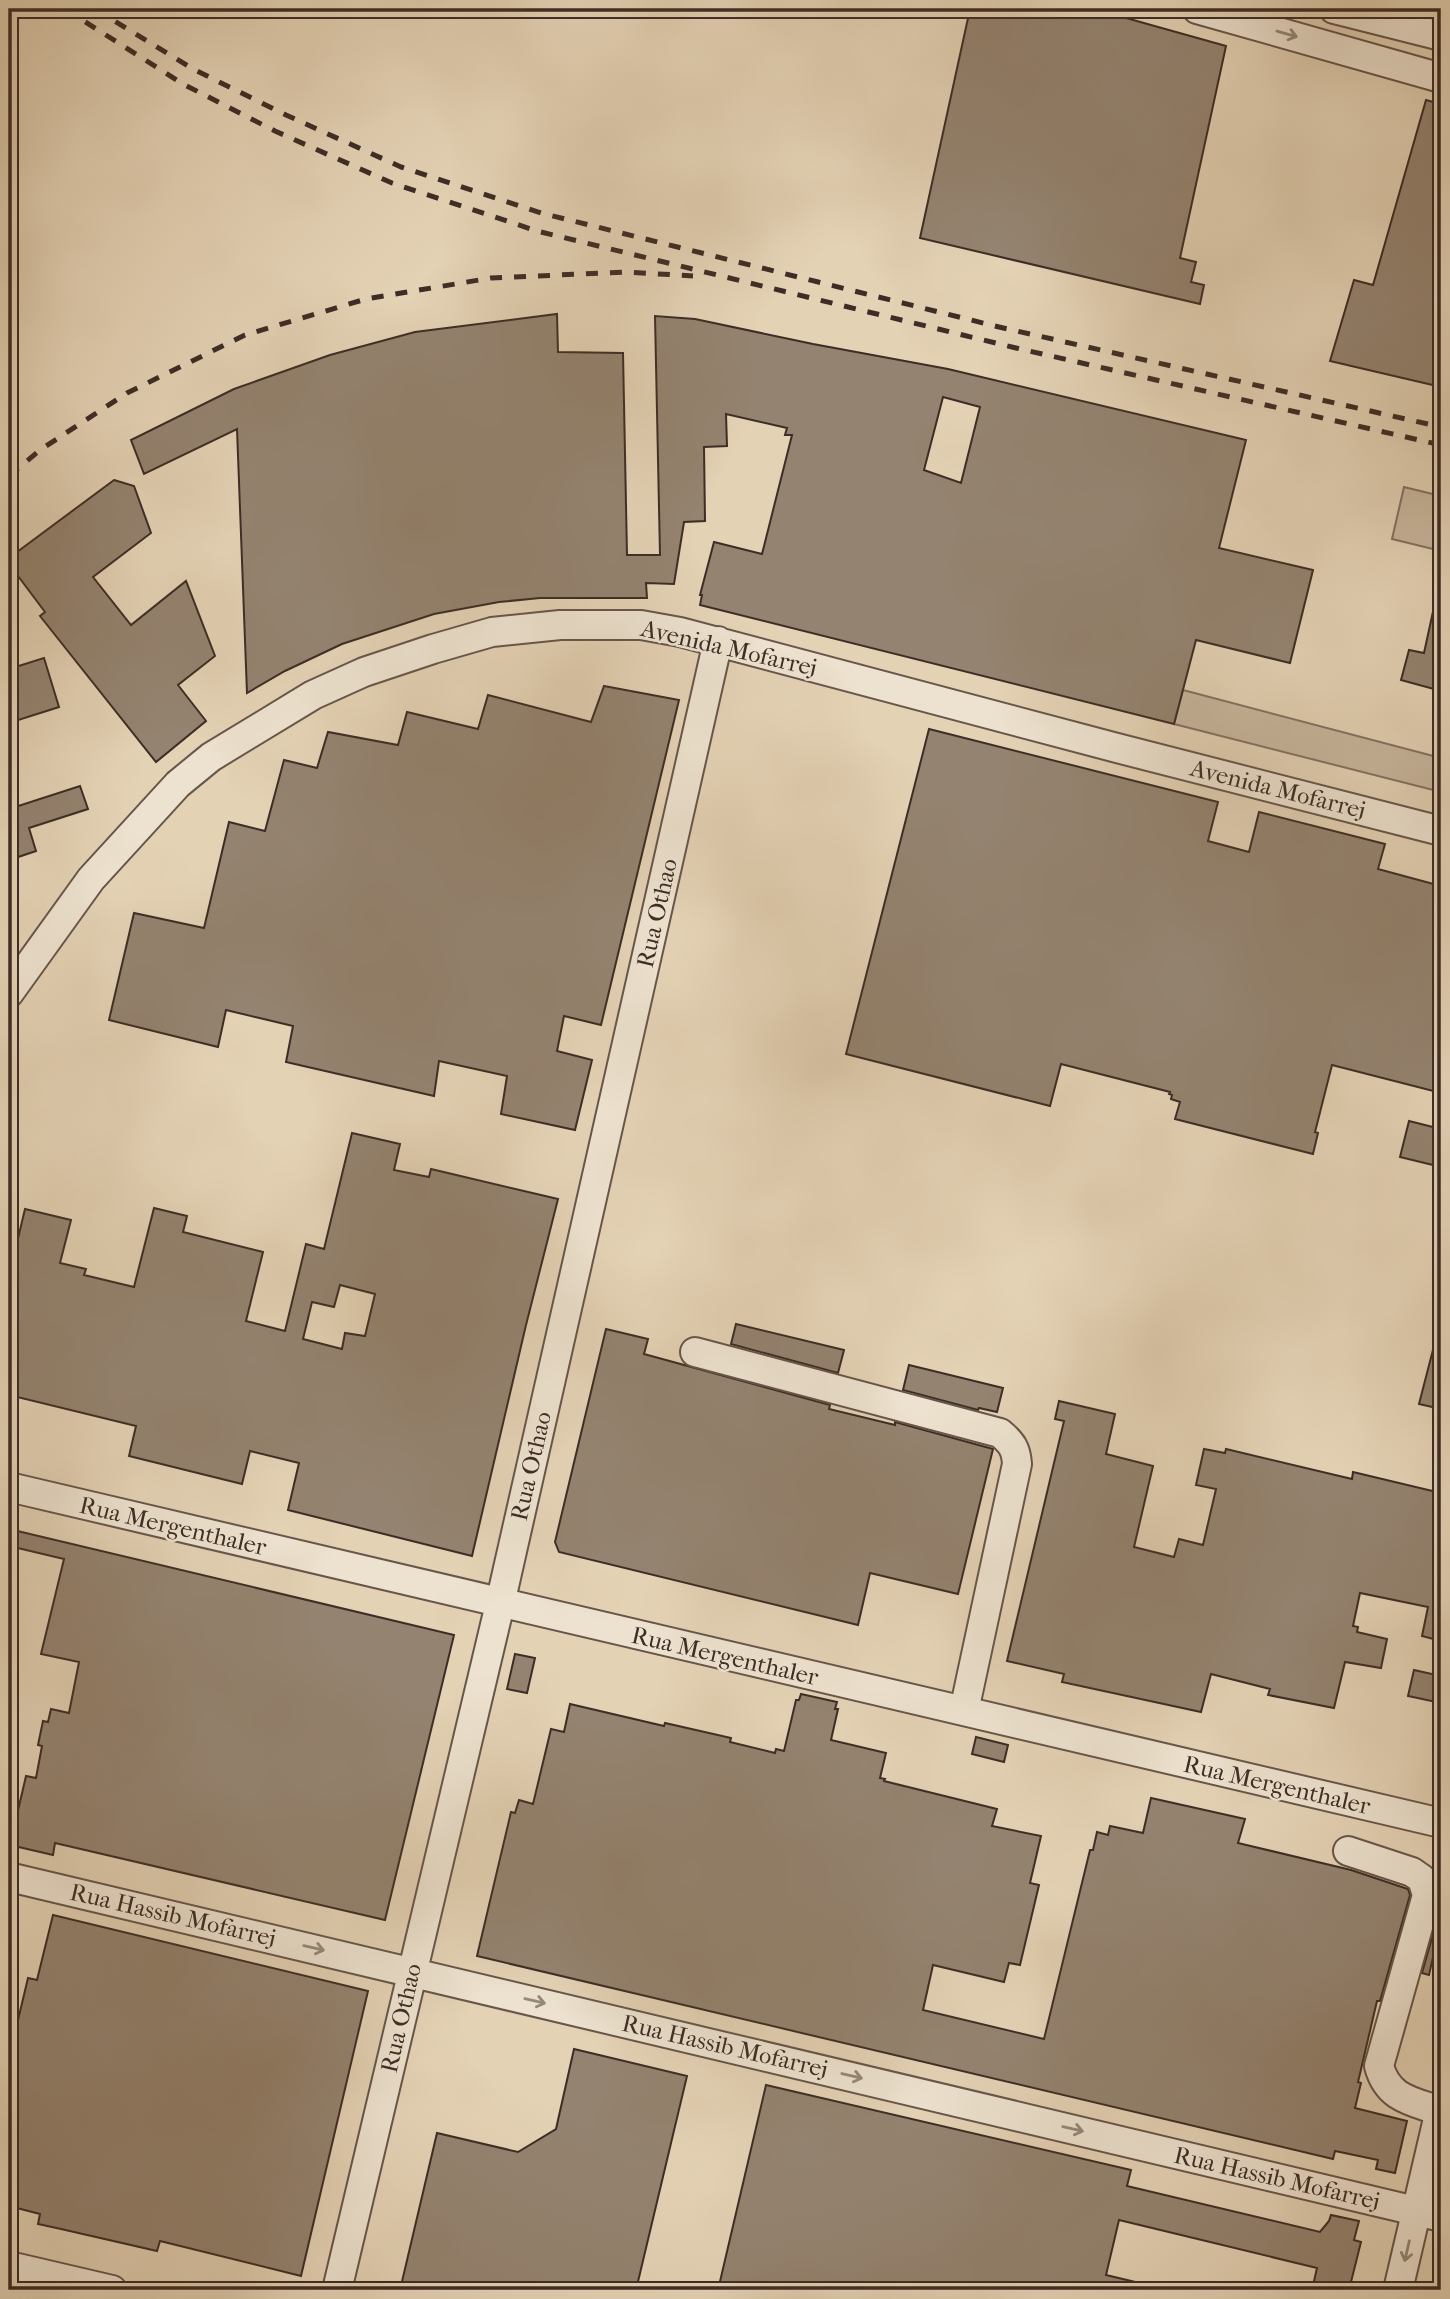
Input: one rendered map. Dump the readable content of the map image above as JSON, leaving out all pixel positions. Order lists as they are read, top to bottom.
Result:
{
  "streets": {
    "street": [
      "Avenida Mofarrej",
      "Rua Othao",
      "Rua Mergenthaler",
      "Rua Hassib Mofarrej"
    ]
  },
  "crossings": [
    ["Avenida Mofarrej", "Rua Othao"],
    ["Rua Othao", "Rua Mergenthaler"],
    ["Rua Othao", "Rua Hassib Mofarrej"]
  ],
  "one_way": ["Rua Hassib Mofarrej"]
}
